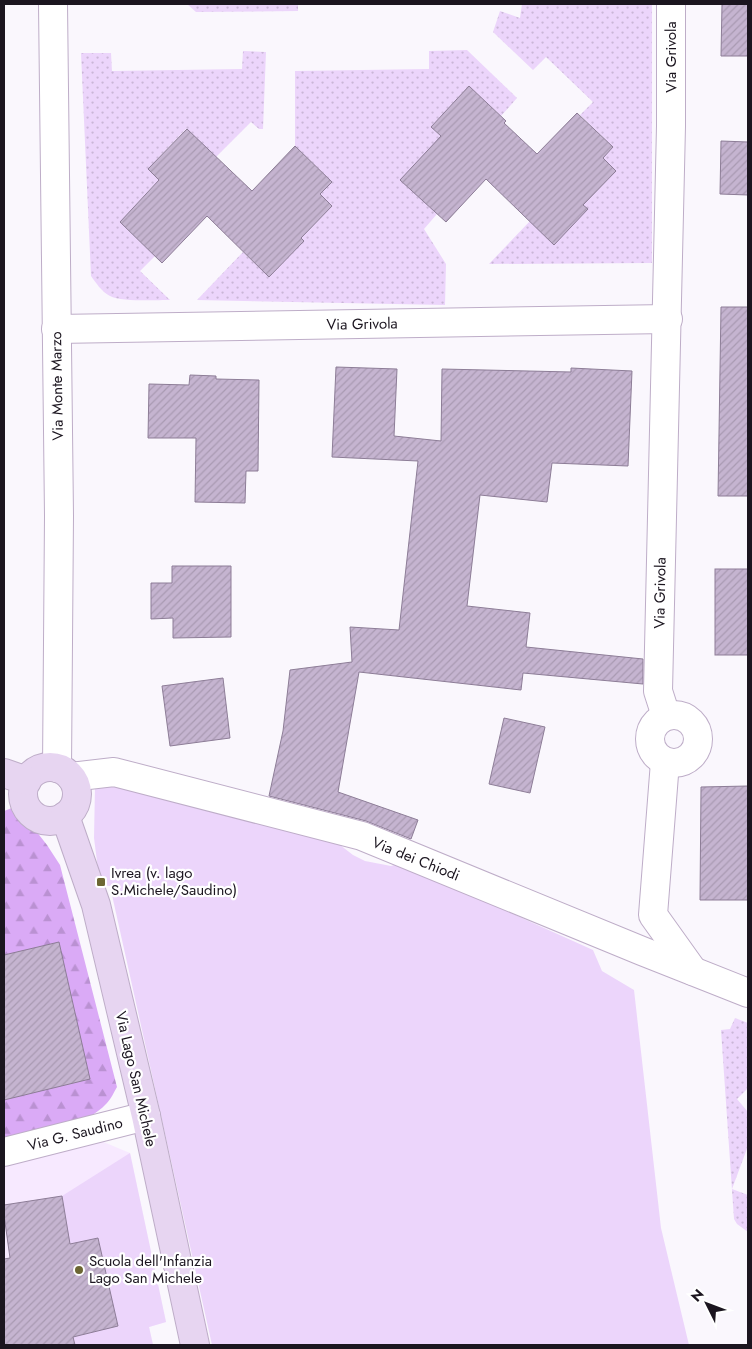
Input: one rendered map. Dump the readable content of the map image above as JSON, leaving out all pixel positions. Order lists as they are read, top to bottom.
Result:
{
  "streets": {
    "main road": ["Via Lago San Michele"],
    "street": [
      "Via Grivola",
      "Via Monte Marzo",
      "Via dei Chiodi",
      "Via G. Saudino"
    ]
  },
  "crossings": [
    ["Via Grivola", "Via Monte Marzo"],
    ["Via Monte Marzo", "Via dei Chiodi"],
    ["Via Monte Marzo", "Via Lago San Michele"],
    ["Via dei Chiodi", "Via Lago San Michele"],
    ["Via Lago San Michele", "Via G. Saudino"]
  ],
  "places": {
    "transit": ["Ivrea (v. lago S.Michele/Saudino)"],
    "other": ["Scuola dell'Infanzia Lago San Michele"]
  },
  "north": "top left"
}
